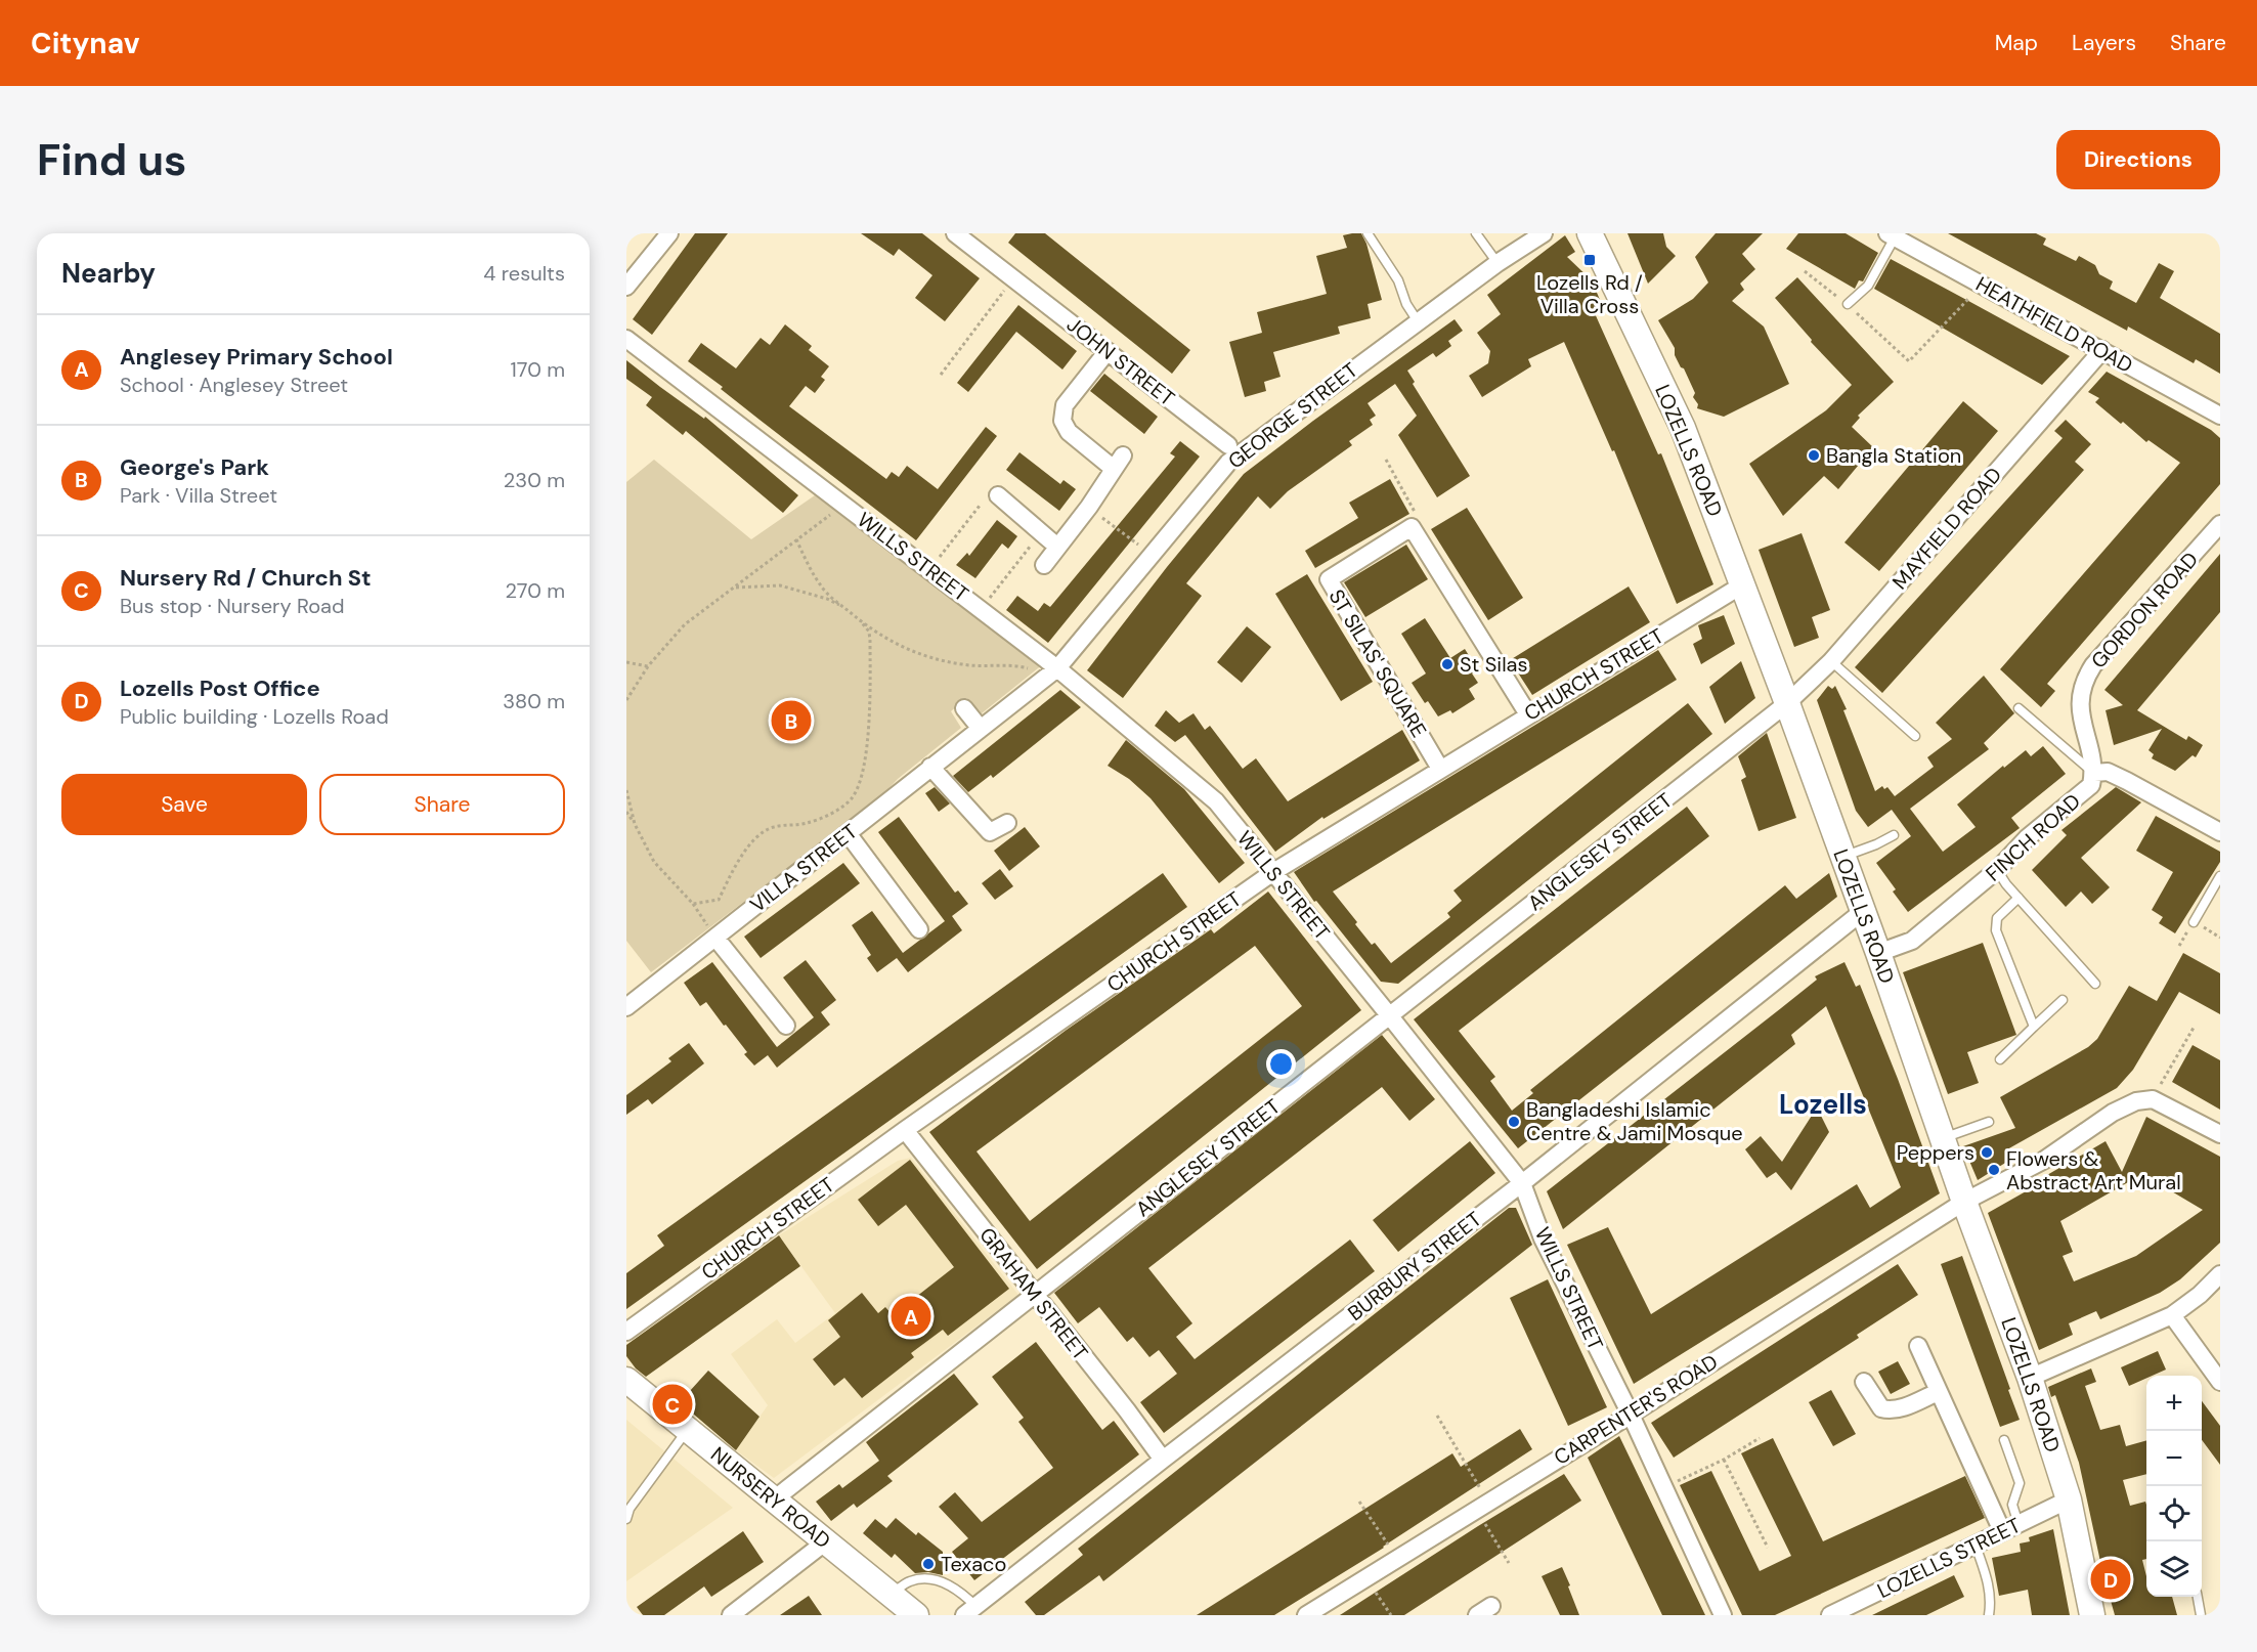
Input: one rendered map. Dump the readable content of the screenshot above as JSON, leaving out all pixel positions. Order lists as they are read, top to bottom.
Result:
{
  "streets": {
    "main road": ["LOZELLS ROAD", "NURSERY ROAD"],
    "street": [
      "HEATHFIELD ROAD",
      "JOHN STREET",
      "GEORGE STREET",
      "MAYFIELD ROAD",
      "WILLS STREET",
      "GORDON ROAD",
      "ST SILAS' SQUARE",
      "CHURCH STREET",
      "FINCH ROAD",
      "ANGLESEY STREET",
      "VILLA STREET",
      "BURBURY STREET",
      "GRAHAM STREET",
      "CARPENTER'S ROAD",
      "LOZELLS STREET"
    ]
  },
  "crossings": [
    ["HEATHFIELD ROAD", "MAYFIELD ROAD"],
    ["GEORGE STREET", "WILLS STREET"],
    ["GEORGE STREET", "VILLA STREET"],
    ["LOZELLS ROAD", "MAYFIELD ROAD"],
    ["LOZELLS ROAD", "CHURCH STREET"],
    ["LOZELLS ROAD", "FINCH ROAD"],
    ["LOZELLS ROAD", "ANGLESEY STREET"],
    ["LOZELLS ROAD", "BURBURY STREET"],
    ["LOZELLS ROAD", "CARPENTER'S ROAD"],
    ["LOZELLS ROAD", "LOZELLS STREET"],
    ["MAYFIELD ROAD", "ANGLESEY STREET"],
    ["WILLS STREET", "CHURCH STREET"],
    ["WILLS STREET", "ANGLESEY STREET"],
    ["WILLS STREET", "VILLA STREET"],
    ["WILLS STREET", "BURBURY STREET"],
    ["WILLS STREET", "CARPENTER'S ROAD"],
    ["GORDON ROAD", "FINCH ROAD"],
    ["ST SILAS' SQUARE", "CHURCH STREET"],
    ["CHURCH STREET", "GRAHAM STREET"],
    ["ANGLESEY STREET", "GRAHAM STREET"],
    ["ANGLESEY STREET", "NURSERY ROAD"],
    ["BURBURY STREET", "GRAHAM STREET"]
  ],
  "districts": ["Lozells"],
  "places": {
    "transit": ["Lozells Rd / Villa Cross"],
    "other": [
      "Bangla Station",
      "St Silas",
      "Bangladeshi Islamic Centre & Jami Mosque",
      "Peppers",
      "Flowers & Abstract Art Mural",
      "Texaco"
    ]
  },
  "page": {
    "header": "Citynav",
    "nav": ["Map", "Layers", "Share"],
    "buttons": [
      "Directions",
      ["Save", "Share"]
    ],
    "title": "Find us",
    "heading": ["Nearby", "4 results"],
    "list": [
      {
        "mark": "A",
        "name": "Anglesey Primary School",
        "note": "School · Anglesey Street",
        "value": "170 m"
      },
      {
        "mark": "B",
        "name": "George's Park",
        "note": "Park · Villa Street",
        "value": "230 m"
      },
      {
        "mark": "C",
        "name": "Nursery Rd / Church St",
        "note": "Bus stop · Nursery Road",
        "value": "270 m"
      },
      {
        "mark": "D",
        "name": "Lozells Post Office",
        "note": "Public building · Lozells Road",
        "value": "380 m"
      }
    ],
    "pins": [
      "B",
      "A",
      "C",
      "D"
    ],
    "map_buttons": ["+", "−"]
  }
}
